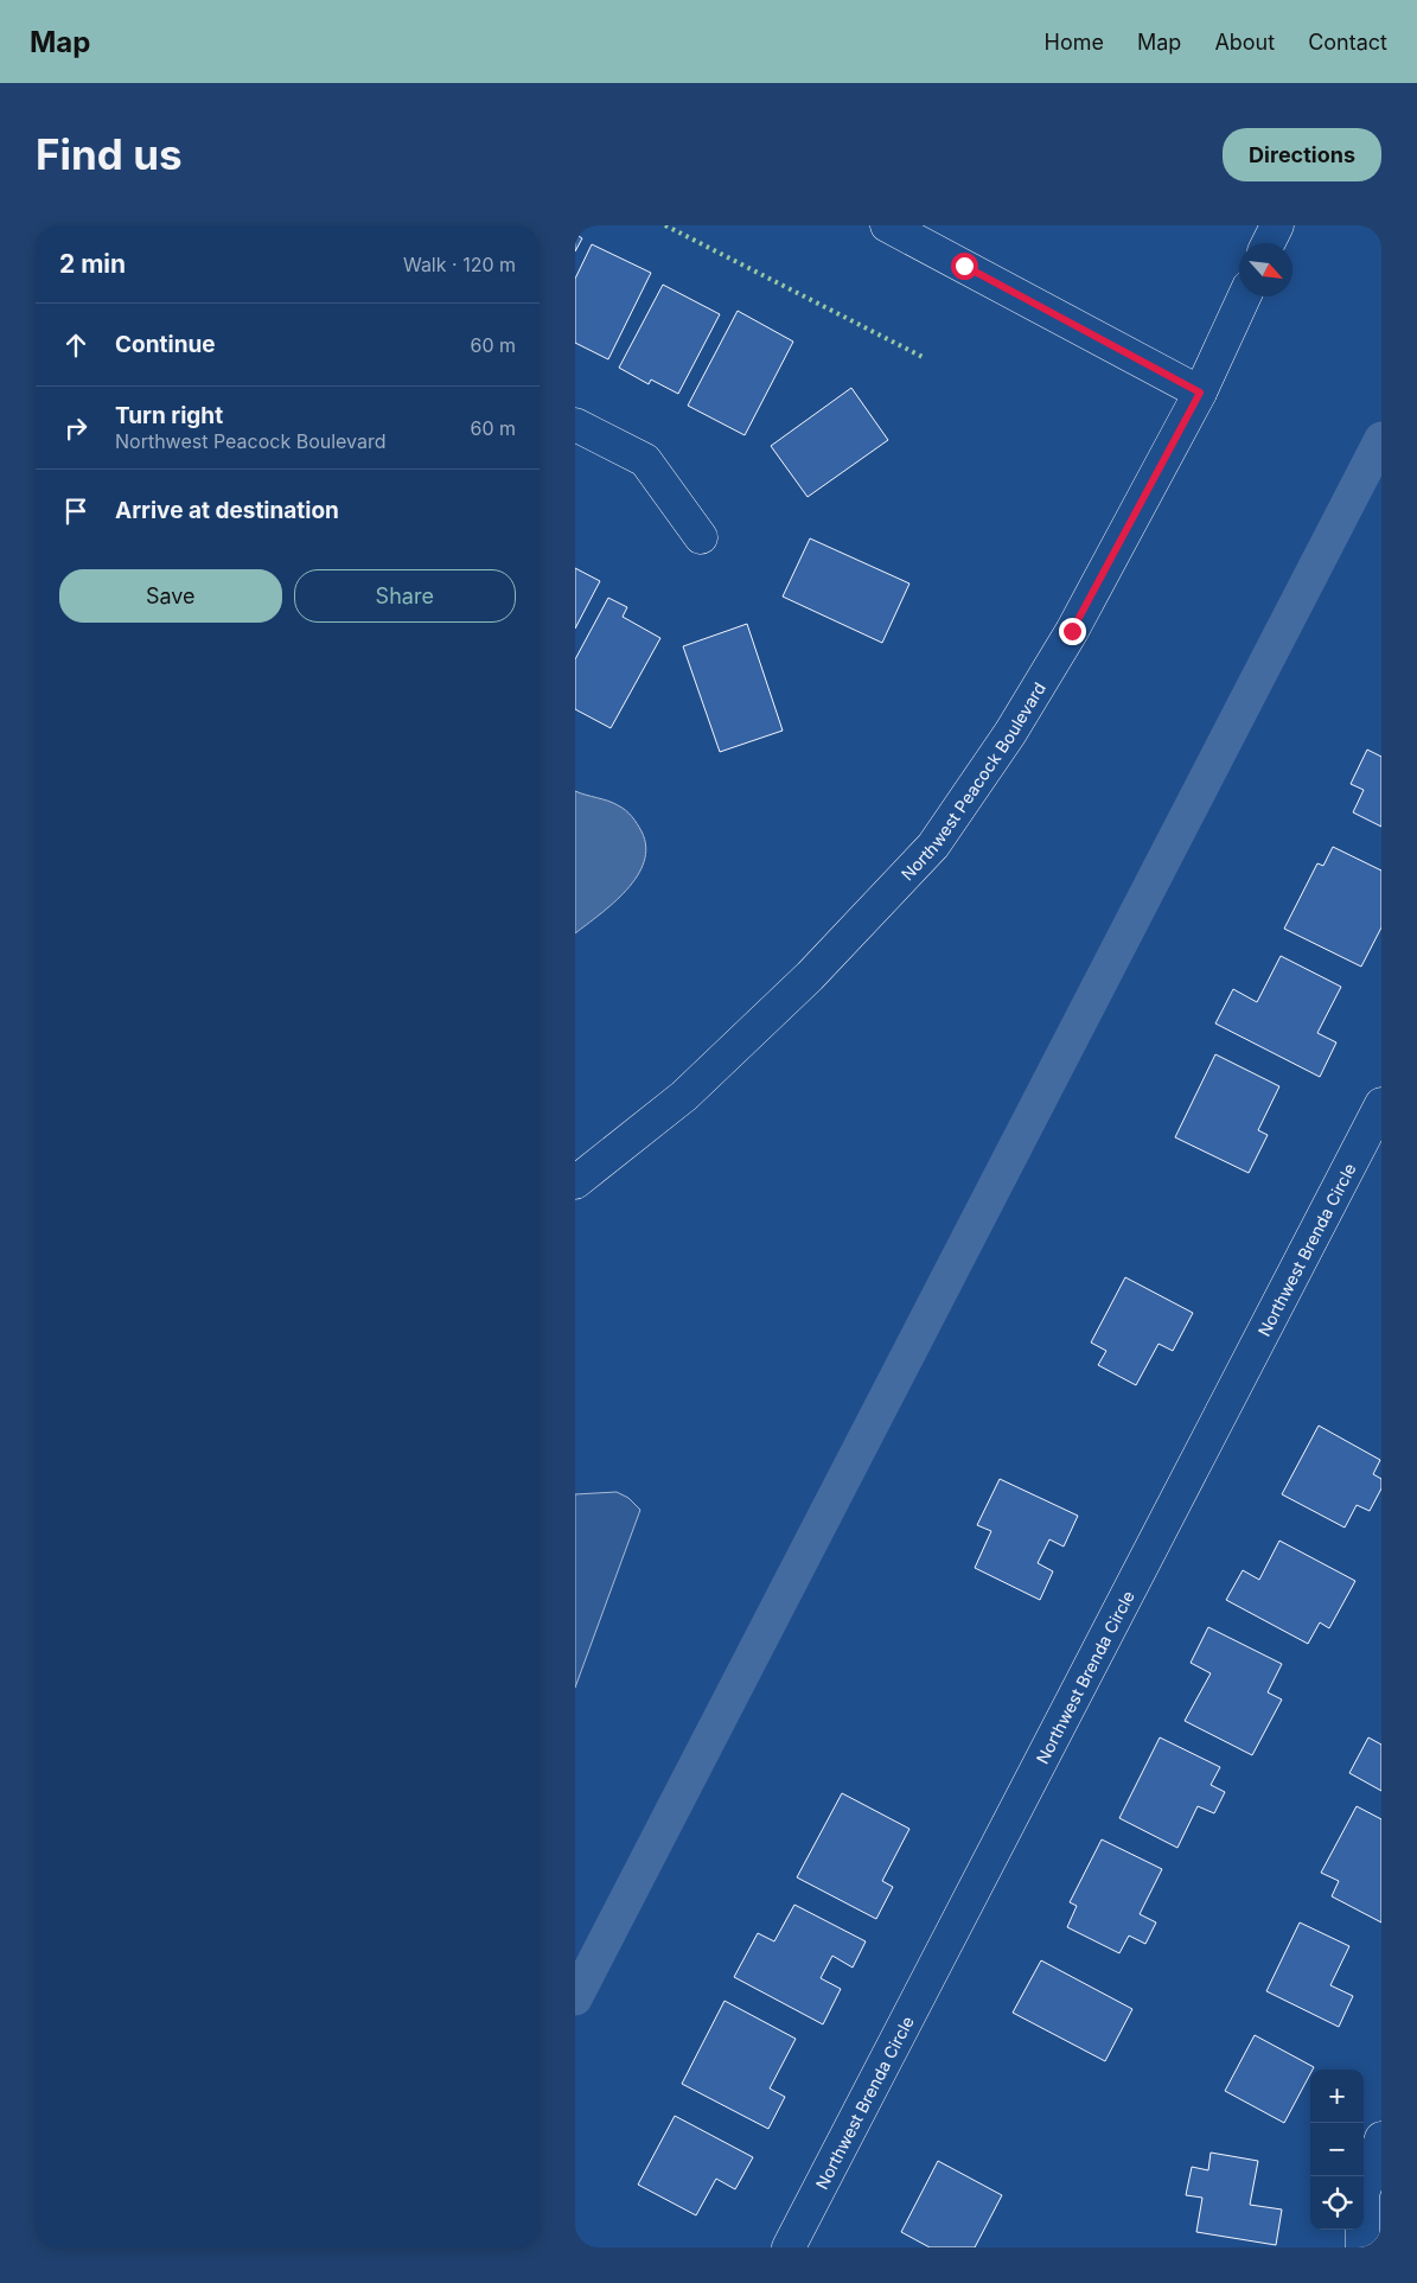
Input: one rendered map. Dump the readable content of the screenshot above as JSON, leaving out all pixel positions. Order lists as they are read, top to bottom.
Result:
{
  "streets": {
    "street": ["Northwest Peacock Boulevard", "Northwest Brenda Circle"]
  },
  "north": "bottom right",
  "page": {
    "header": "Map",
    "nav": [
      "Home",
      "Map",
      "About",
      "Contact"
    ],
    "buttons": [
      "Directions",
      ["Save", "Share"]
    ],
    "title": "Find us",
    "heading": ["2 min", "Walk · 120 m"],
    "list": [
      ["Continue", "60 m"],
      ["Turn right", "Northwest Peacock Boulevard", "60 m"],
      "Arrive at destination"
    ],
    "map_buttons": ["+", "−"]
  }
}
